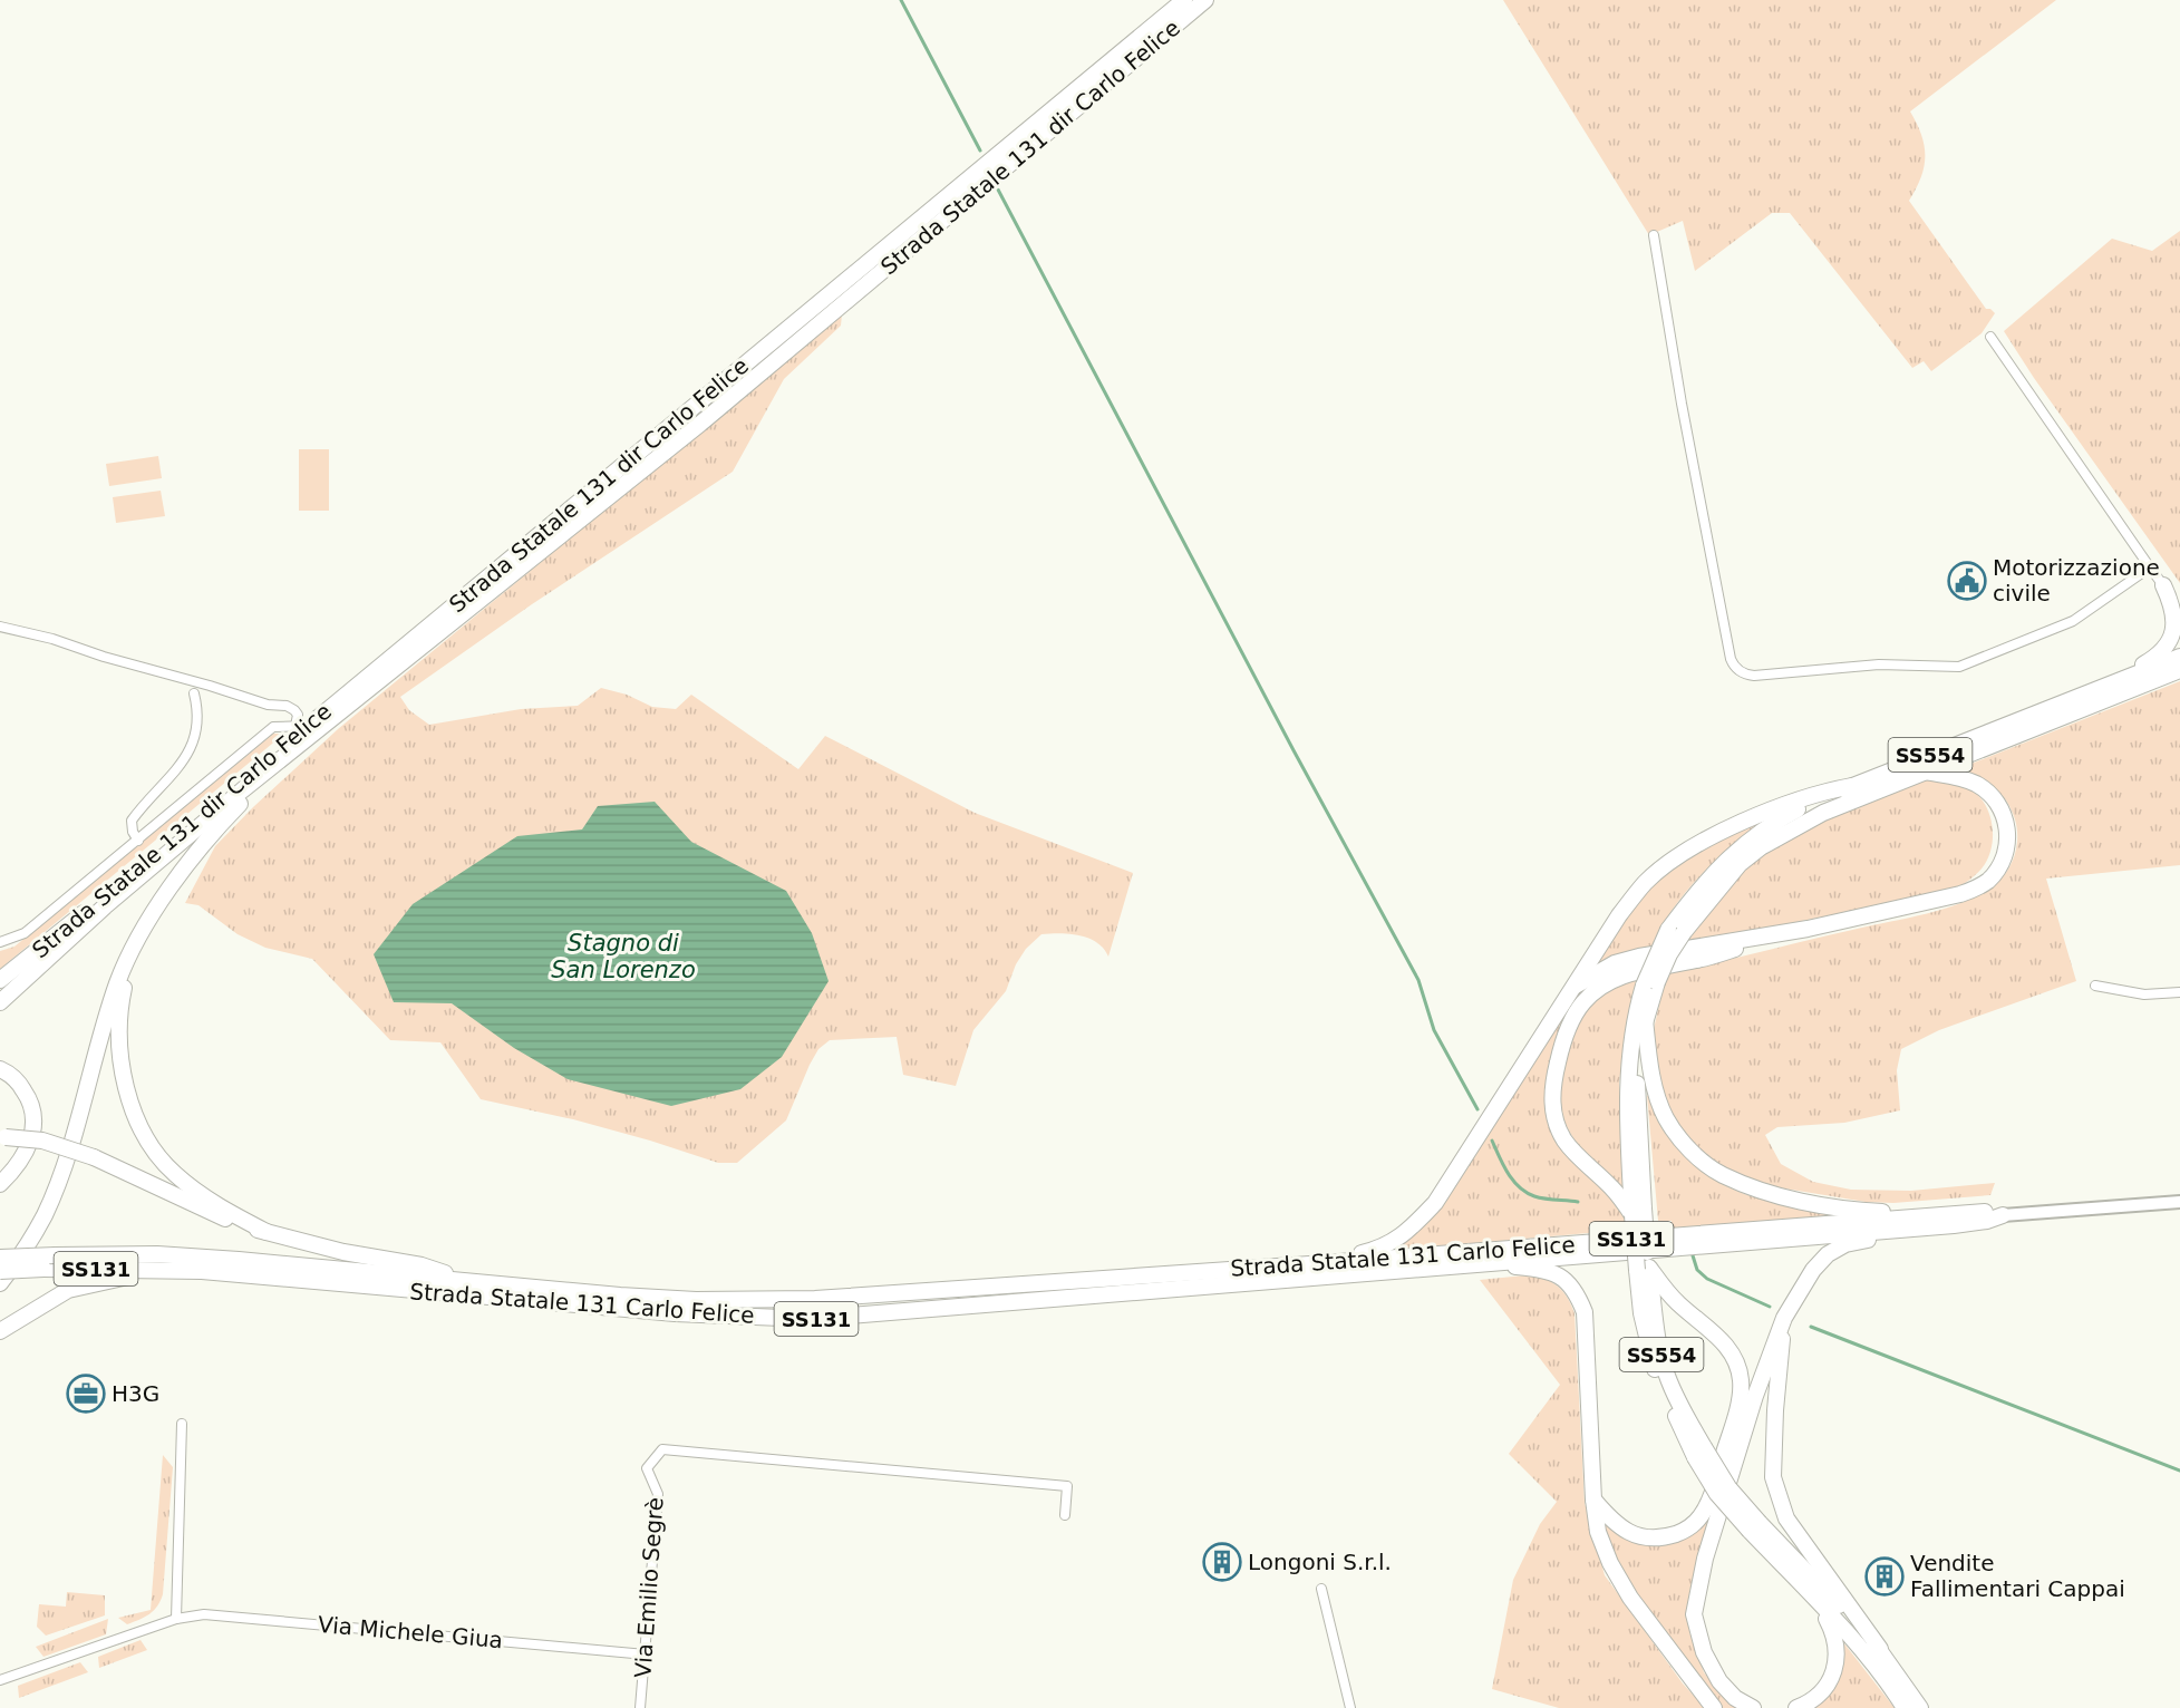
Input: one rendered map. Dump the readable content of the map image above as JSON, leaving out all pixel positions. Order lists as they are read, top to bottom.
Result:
{
  "streets": {
    "highway": [
      "Strada Statale 131 dir Carlo Felice",
      "SS554",
      "SS131",
      "Strada Statale 131 Carlo Felice"
    ],
    "street": ["Via Emilio Segrè", "Via Michele Giua"]
  },
  "crossings": [
    ["Via Emilio Segrè", "Via Michele Giua"]
  ],
  "water": ["Stagno di San Lorenzo"],
  "places": {
    "public building": ["Motorizzazione civile"],
    "office": ["H3G"],
    "building": ["Longoni S.r.l.", "Vendite Fallimentari Cappai"]
  }
}
